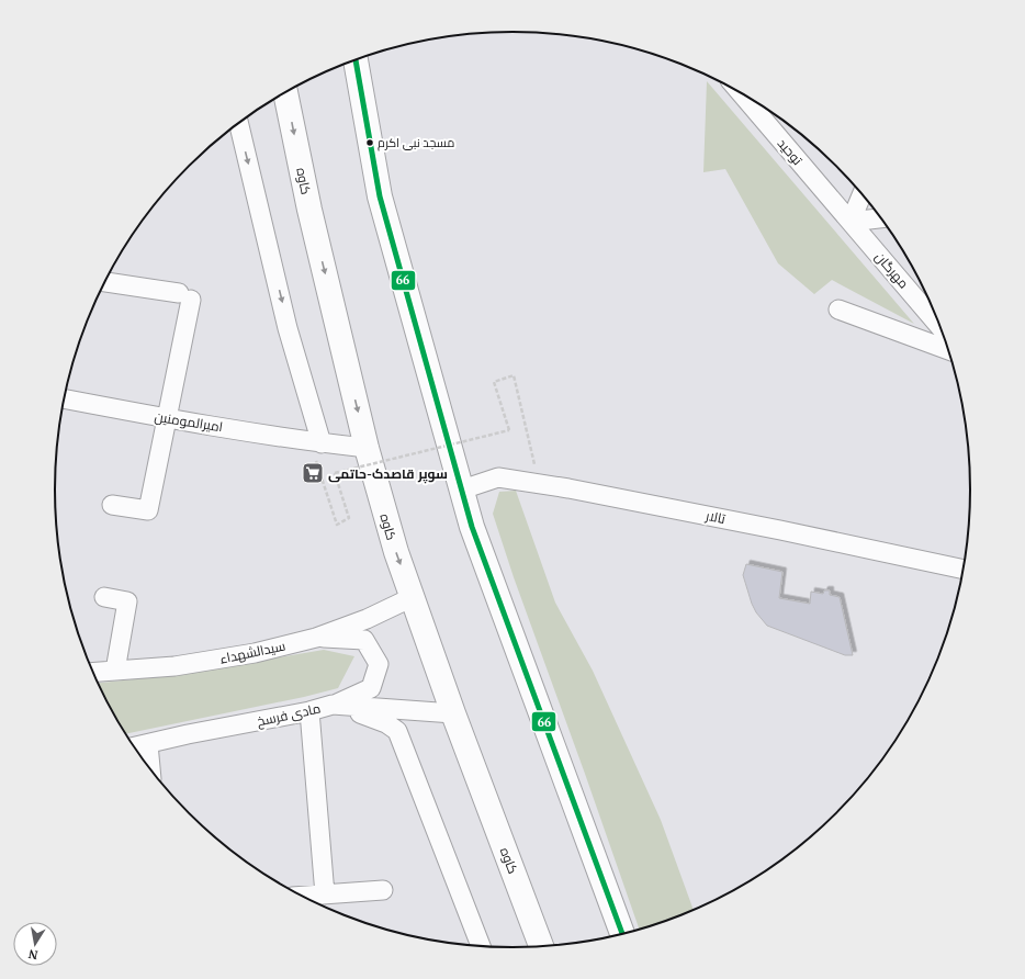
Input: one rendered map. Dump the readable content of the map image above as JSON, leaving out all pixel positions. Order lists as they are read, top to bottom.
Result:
{
  "streets": {
    "main road": ["کاوه"],
    "street": [
      "توحید",
      "مهرگان",
      "امیرالمومنین",
      "تالار",
      "سیدالشهداء",
      "مادی فرسخ"
    ]
  },
  "crossings": [
    ["توحید", "مهرگان"],
    ["کاوه", "امیرالمومنین"],
    ["کاوه", "سیدالشهداء"],
    ["کاوه", "مادی فرسخ"]
  ],
  "places": {
    "other": ["مسجد نبی اکرم"],
    "supermarket": ["سوپر قاصدک-حاتمی"]
  },
  "lines": ["transit line 66"],
  "north": "bottom"
}
